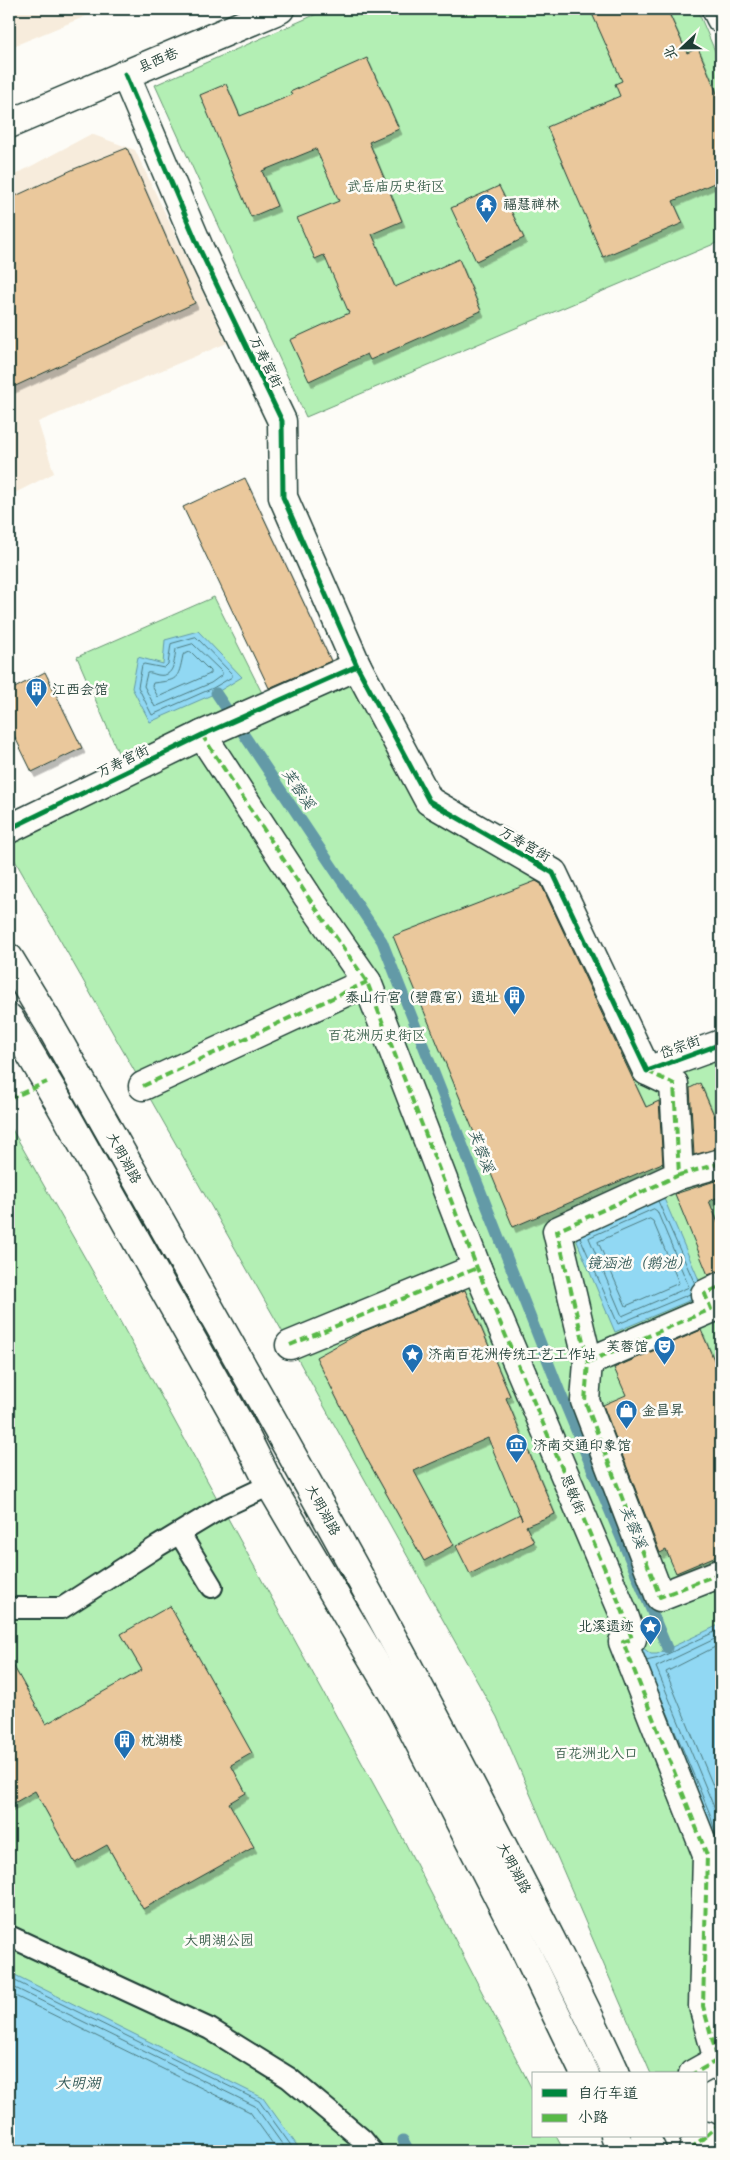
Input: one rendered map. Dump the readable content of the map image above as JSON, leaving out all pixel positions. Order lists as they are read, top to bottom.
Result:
{
  "streets": {
    "street": [
      "县西巷",
      "万寿宫街",
      "岱宗街",
      "大明湖路",
      "思敏街"
    ]
  },
  "crossings": [
    ["县西巷", "万寿宫街"],
    ["万寿宫街", "岱宗街"],
    ["万寿宫街", "思敏街"]
  ],
  "water": ["芙蓉溪", "镜涵池（鹅池）", "大明湖"],
  "parks": [
    "武岳庙历史街区",
    "百花洲历史街区",
    "百花洲北入口",
    "大明湖公园"
  ],
  "places": {
    "temple": ["福慧禅林"],
    "building": ["江西会馆", "泰山行宫（碧霞宫）遗址", "枕湖楼"],
    "theatre": ["芙蓉馆"],
    "place": ["济南百花洲传统工艺工作站", "北溪遗迹"],
    "shop": ["金昌昇"],
    "museum": ["济南交通印象馆"]
  },
  "legend": ["自行车道", "小路"],
  "north": "left"
}
